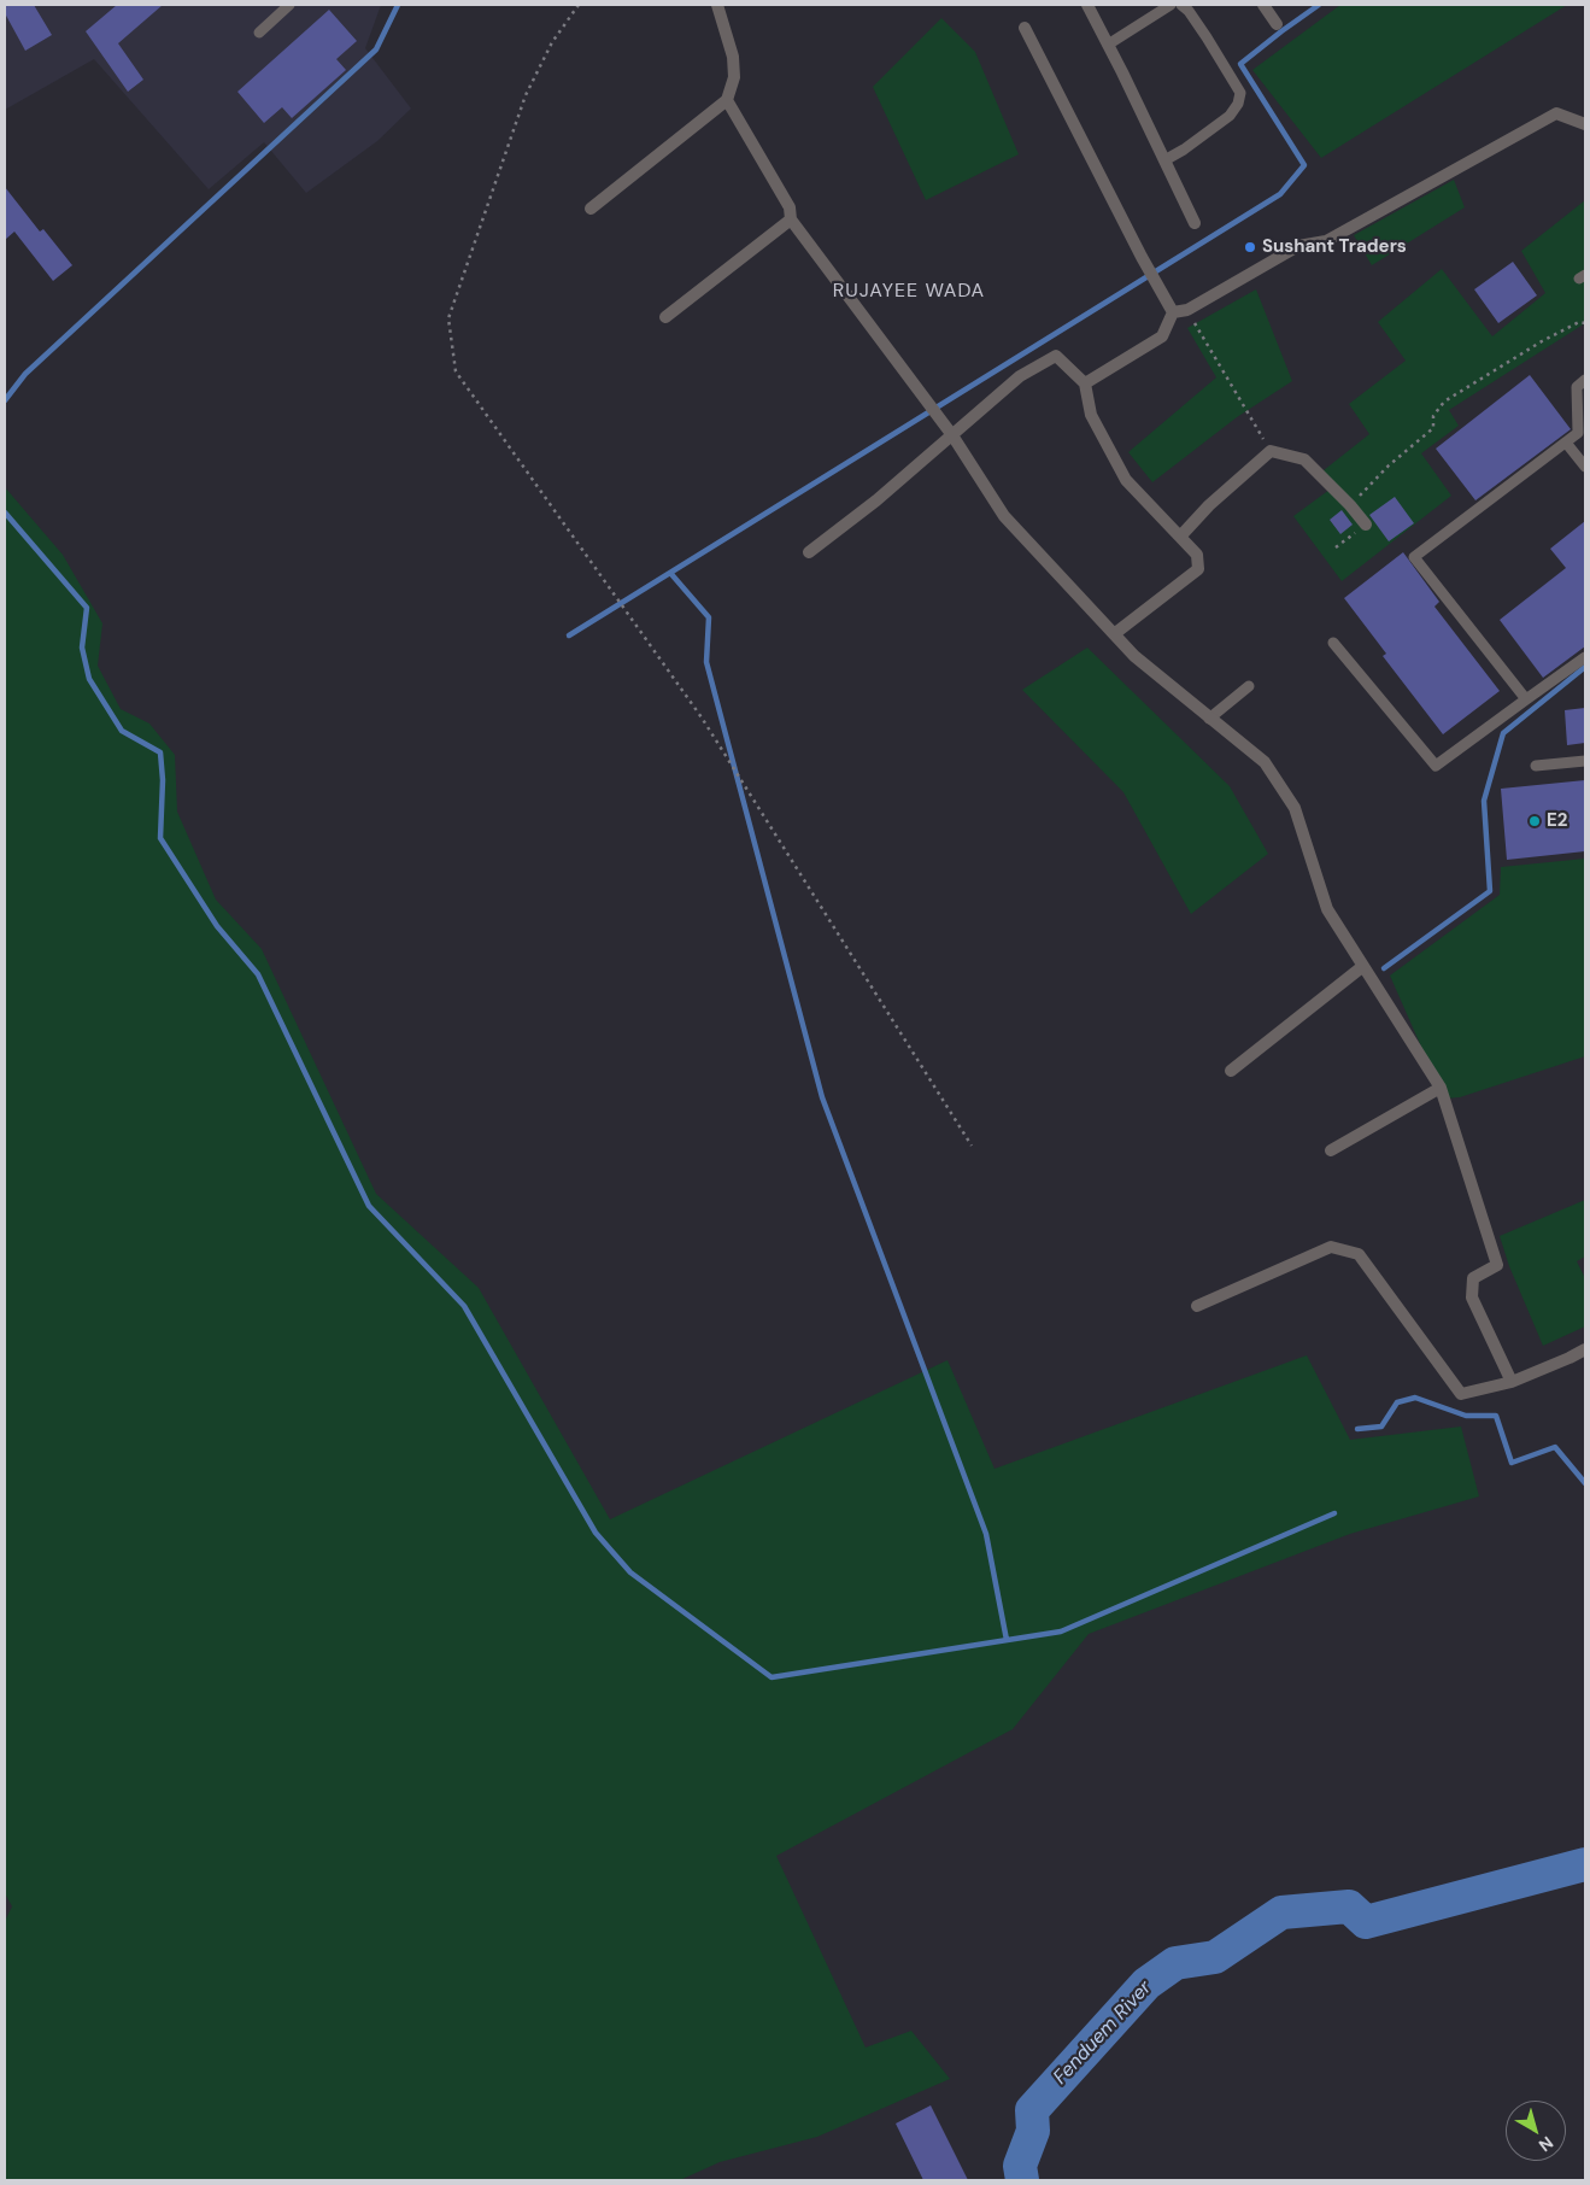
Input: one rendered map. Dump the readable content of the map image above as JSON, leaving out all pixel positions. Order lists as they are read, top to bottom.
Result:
{
  "districts": ["RUJAYEE WADA"],
  "water": ["Fenduem River"],
  "places": ["Sushant Traders", "E2"],
  "north": "bottom right"
}
